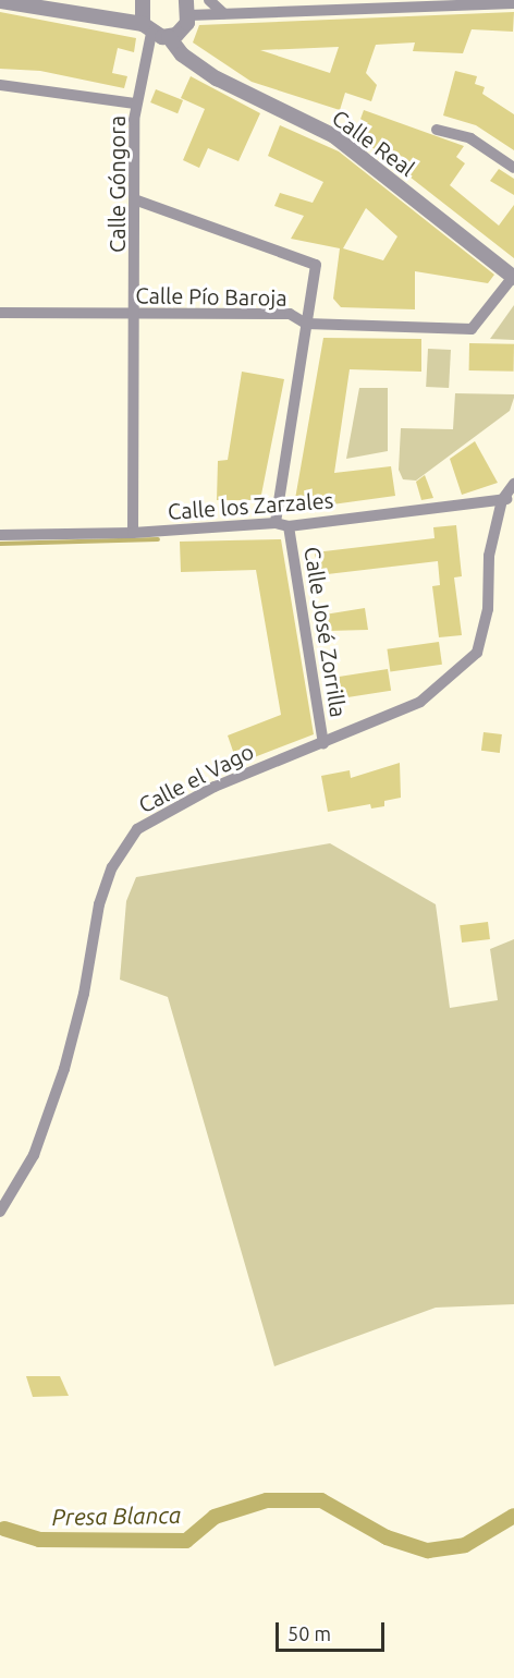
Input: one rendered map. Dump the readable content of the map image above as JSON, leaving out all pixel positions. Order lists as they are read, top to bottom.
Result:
{
  "streets": {
    "street": [
      "Calle Real",
      "Calle Góngora",
      "Calle Pío Baroja",
      "Calle los Zarzales",
      "Calle José Zorrilla",
      "Calle el Vago"
    ]
  },
  "crossings": [
    ["Calle Real", "Calle Pío Baroja"],
    ["Calle Góngora", "Calle Pío Baroja"],
    ["Calle Góngora", "Calle los Zarzales"],
    ["Calle los Zarzales", "Calle José Zorrilla"],
    ["Calle los Zarzales", "Calle el Vago"],
    ["Calle José Zorrilla", "Calle el Vago"]
  ],
  "water": ["Presa Blanca"],
  "scale_bar": "50 m"
}
